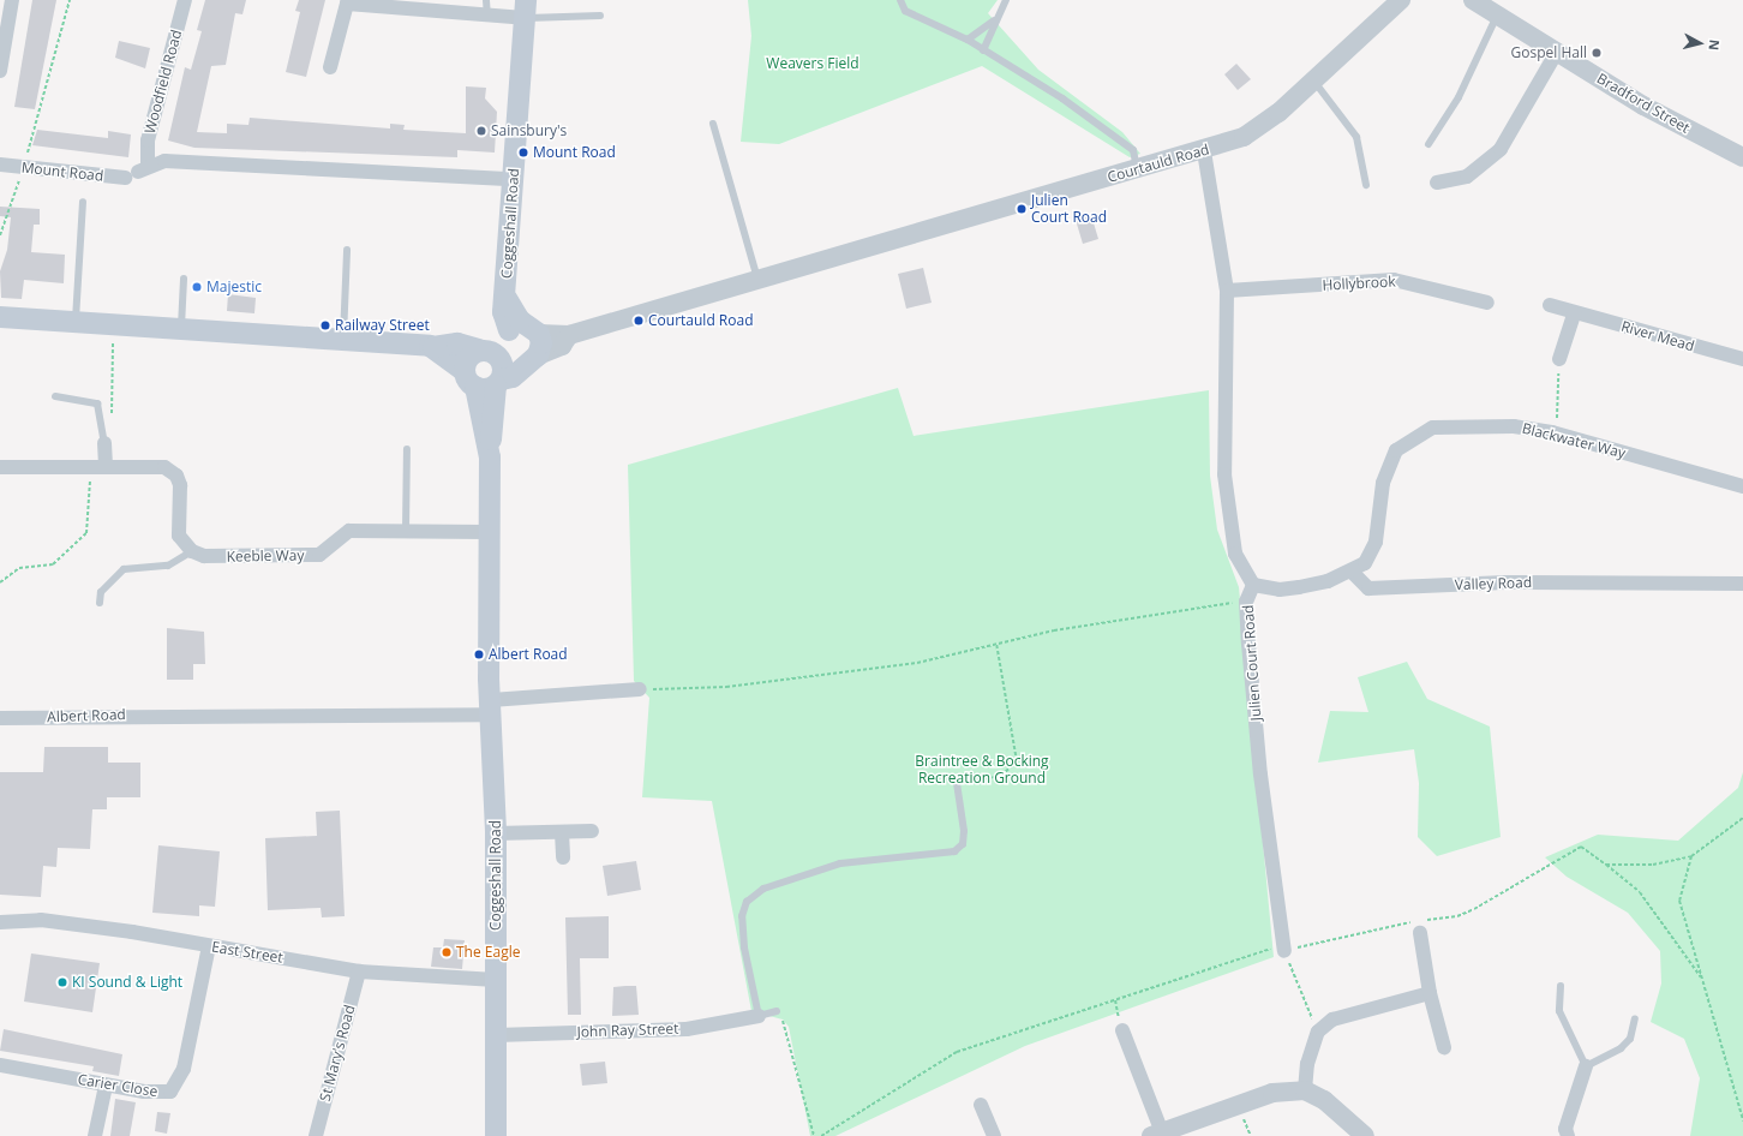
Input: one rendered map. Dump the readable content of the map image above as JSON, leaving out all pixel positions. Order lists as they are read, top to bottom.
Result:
{
  "streets": {
    "main road": ["Coggeshall Road"],
    "street": [
      "Woodfield Road",
      "Bradford Street",
      "Courtauld Road",
      "Mount Road",
      "Hollybrook",
      "River Mead",
      "Blackwater Way",
      "Keeble Way",
      "Valley Road",
      "Julien Court Road",
      "Albert Road",
      "East Street",
      "John Ray Street",
      "St Mary's Road",
      "Carier Close"
    ]
  },
  "crossings": [
    ["Woodfield Road", "Mount Road"],
    ["Courtauld Road", "Coggeshall Road"],
    ["Courtauld Road", "Julien Court Road"],
    ["Mount Road", "Coggeshall Road"],
    ["Coggeshall Road", "Keeble Way"],
    ["Coggeshall Road", "Albert Road"],
    ["Coggeshall Road", "East Street"],
    ["Coggeshall Road", "John Ray Street"],
    ["Hollybrook", "Julien Court Road"],
    ["Blackwater Way", "Valley Road"],
    ["East Street", "St Mary's Road"],
    ["East Street", "Carier Close"]
  ],
  "parks": ["Weavers Field", "Braintree & Bocking Recreation Ground"],
  "places": [
    "Gospel Hall",
    "Sainsbury's",
    "Mount Road",
    "Julien Court Road",
    "Majestic",
    "Courtauld Road",
    "Railway Street",
    "Albert Road",
    "The Eagle",
    "KI Sound & Light"
  ],
  "north": "right"
}
